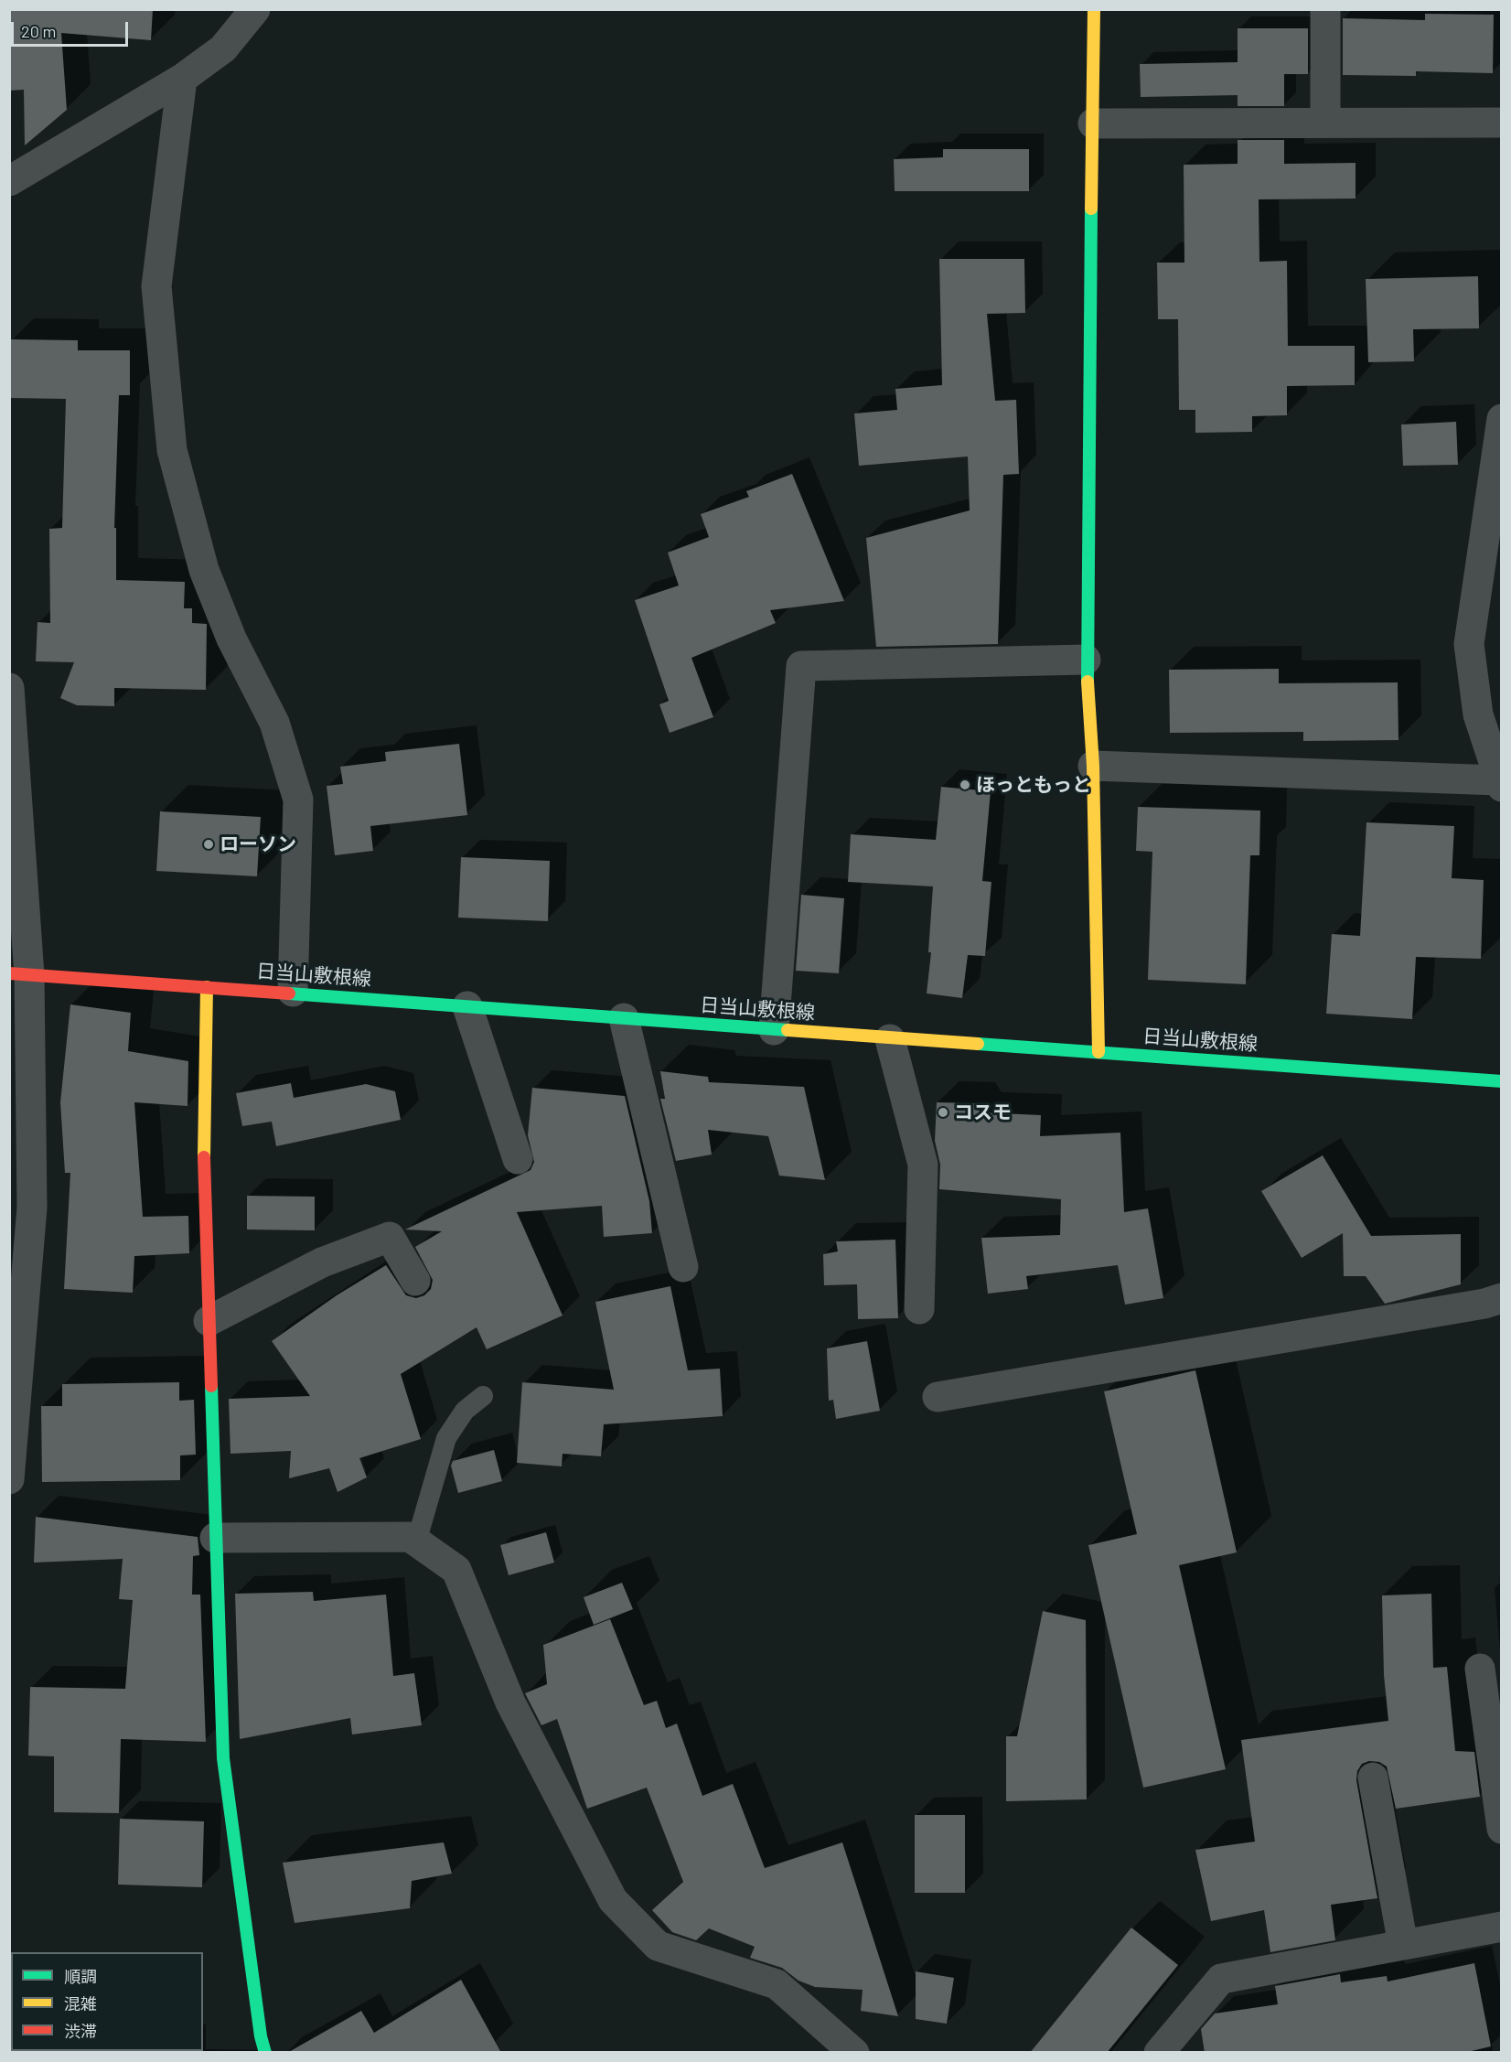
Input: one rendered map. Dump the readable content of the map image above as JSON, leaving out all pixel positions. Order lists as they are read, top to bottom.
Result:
{
  "streets": {
    "street": ["日当山敷根線"]
  },
  "places": ["ほっともっと", "ローソン", "コスモ"],
  "legend": ["順調", "混雑", "渋滞"],
  "scale_bar": "20 m"
}
